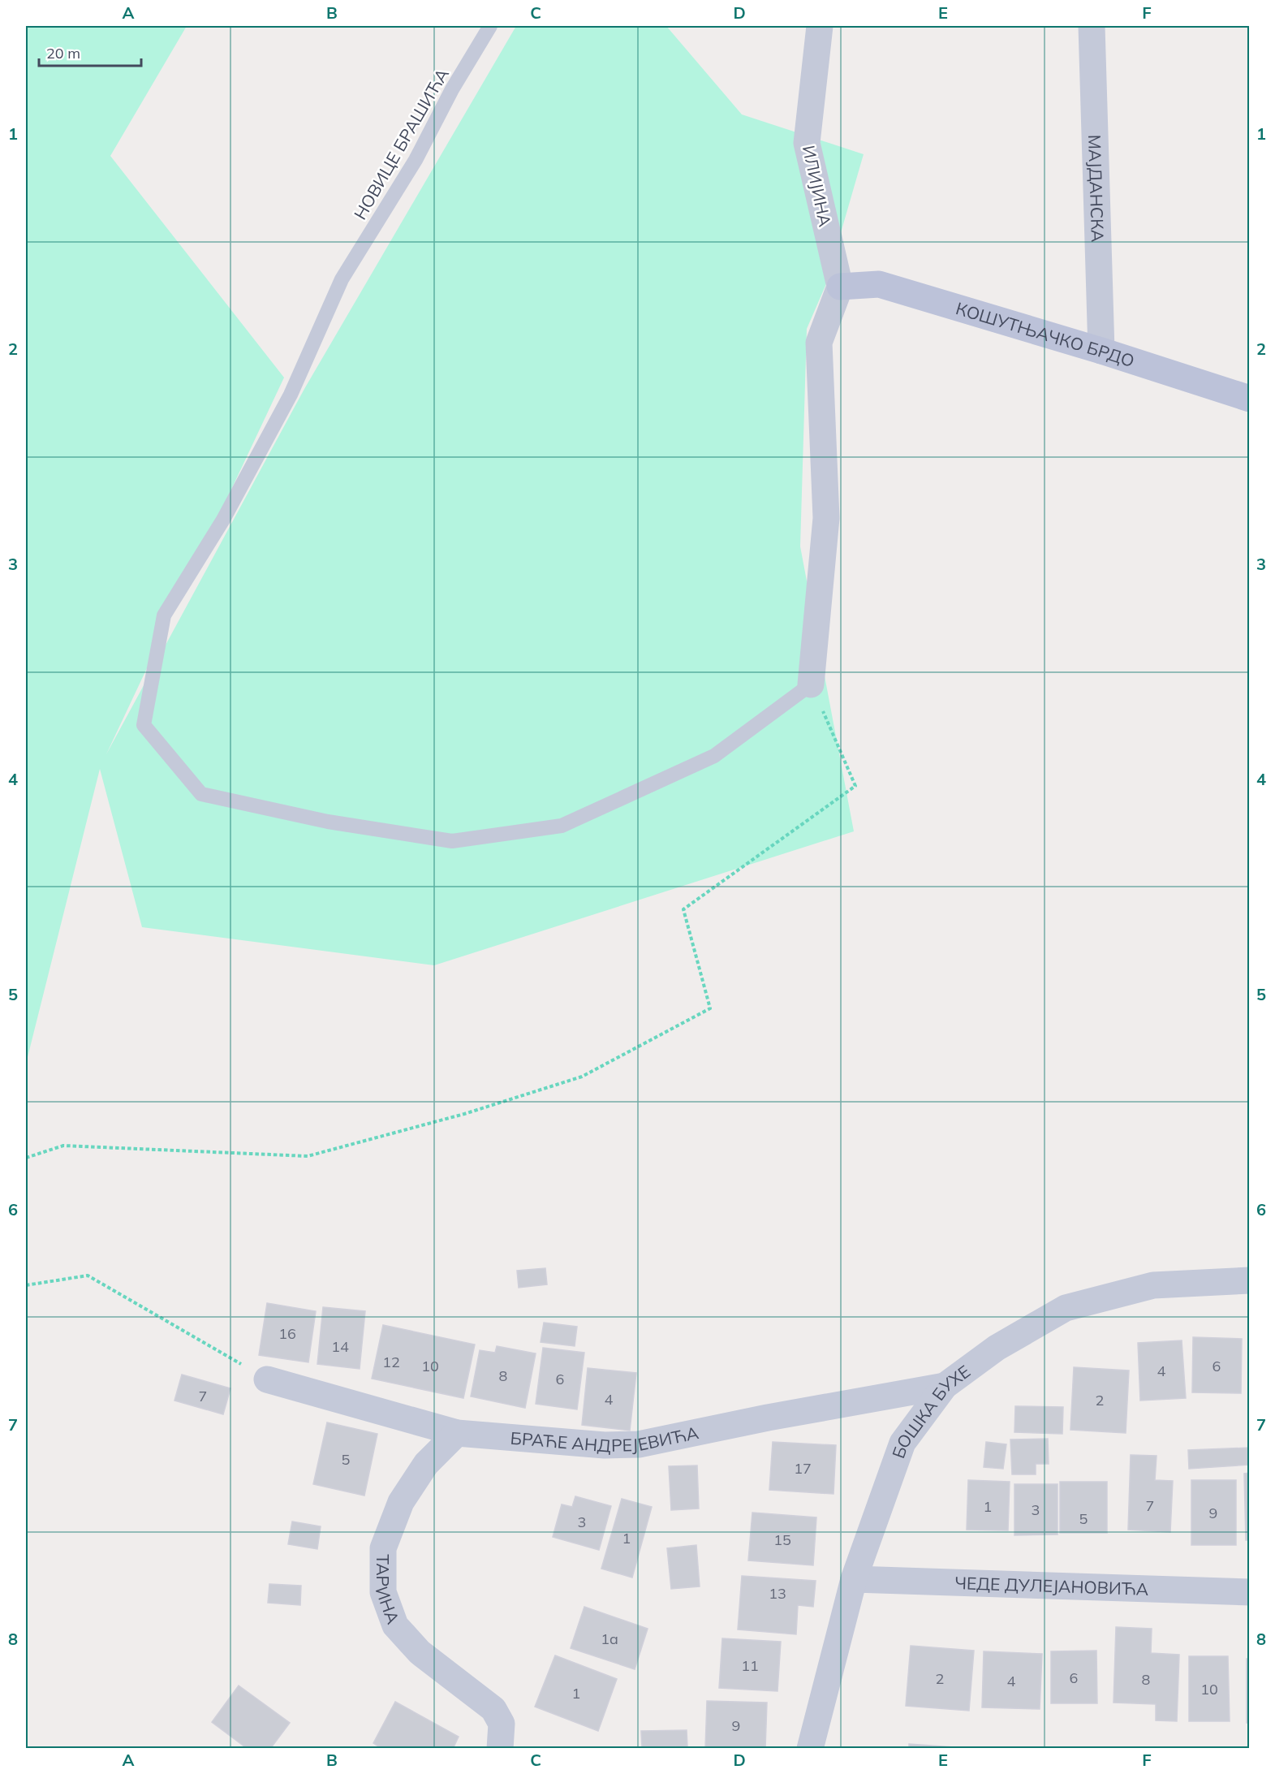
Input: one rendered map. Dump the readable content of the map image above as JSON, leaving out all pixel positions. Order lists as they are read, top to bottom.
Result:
{
  "streets": {
    "street": [
      "ИЛИЈИНА",
      "МАЈДАНСКА",
      "КОШУТЊАЧКО БРДО",
      "БОШКА БУХЕ",
      "БРАЋЕ АНДРЕЈЕВИЋА",
      "ЧЕДЕ ДУЛЕЈАНОВИЋА",
      "ТАРИНА"
    ],
    "lane": ["НОВИЦЕ БРАШИЋА"]
  },
  "crossings": [
    ["ИЛИЈИНА", "КОШУТЊАЧКО БРДО"],
    ["МАЈДАНСКА", "КОШУТЊАЧКО БРДО"],
    ["БОШКА БУХЕ", "БРАЋЕ АНДРЕЈЕВИЋА"],
    ["БОШКА БУХЕ", "ЧЕДЕ ДУЛЕЈАНОВИЋА"],
    ["БРАЋЕ АНДРЕЈЕВИЋА", "ТАРИНА"]
  ],
  "house_numbers": [
    "16",
    "14",
    "12",
    "10",
    "6",
    "4",
    "8",
    "6",
    "7",
    "4",
    "2",
    "5",
    "17",
    "7",
    "1",
    "3",
    "9",
    "5",
    "3",
    "1",
    "15",
    "13",
    "1a",
    "11",
    "6",
    "2",
    "8",
    "4",
    "10",
    "1",
    "9"
  ],
  "scale_bar": "20 m",
  "grid": {
    "columns": [
      "A",
      "B",
      "C",
      "D",
      "E",
      "F"
    ],
    "rows": [
      "1",
      "2",
      "3",
      "4",
      "5",
      "6",
      "7",
      "8"
    ]
  }
}
